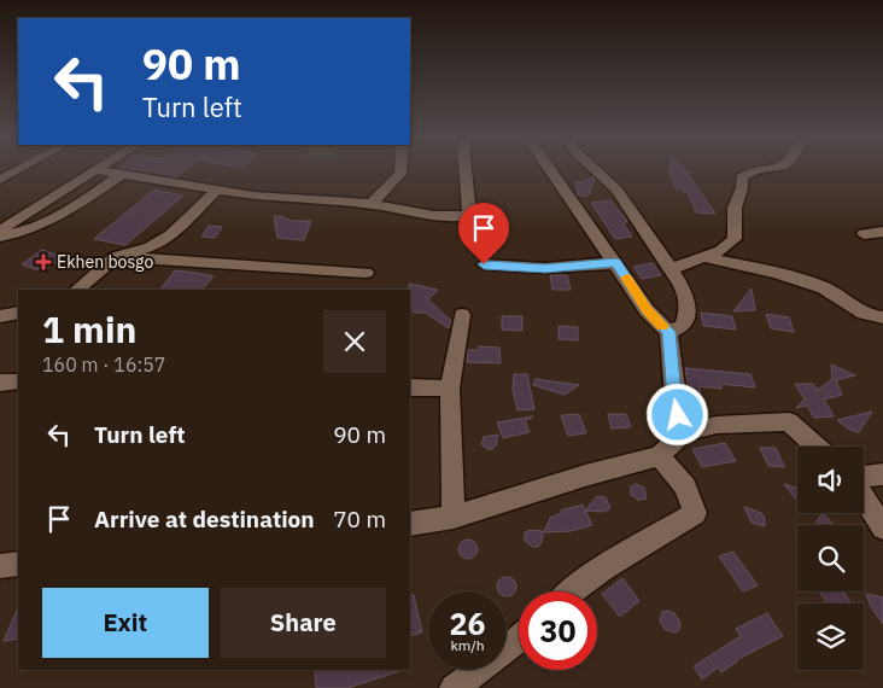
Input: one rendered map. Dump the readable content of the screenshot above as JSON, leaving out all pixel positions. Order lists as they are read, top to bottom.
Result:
{
  "places": {
    "health": ["Ekhen bosgo"]
  },
  "page": {
    "turn": ["90 m", "Turn left"],
    "heading": ["1 min", "160 m · 16:57"],
    "list": [
      {
        "name": "Turn left",
        "value": "90 m"
      },
      {
        "name": "Arrive at destination",
        "value": "70 m"
      }
    ],
    "buttons": ["Exit", "Share"],
    "speed": "26 km/h",
    "limit": "30"
  }
}
